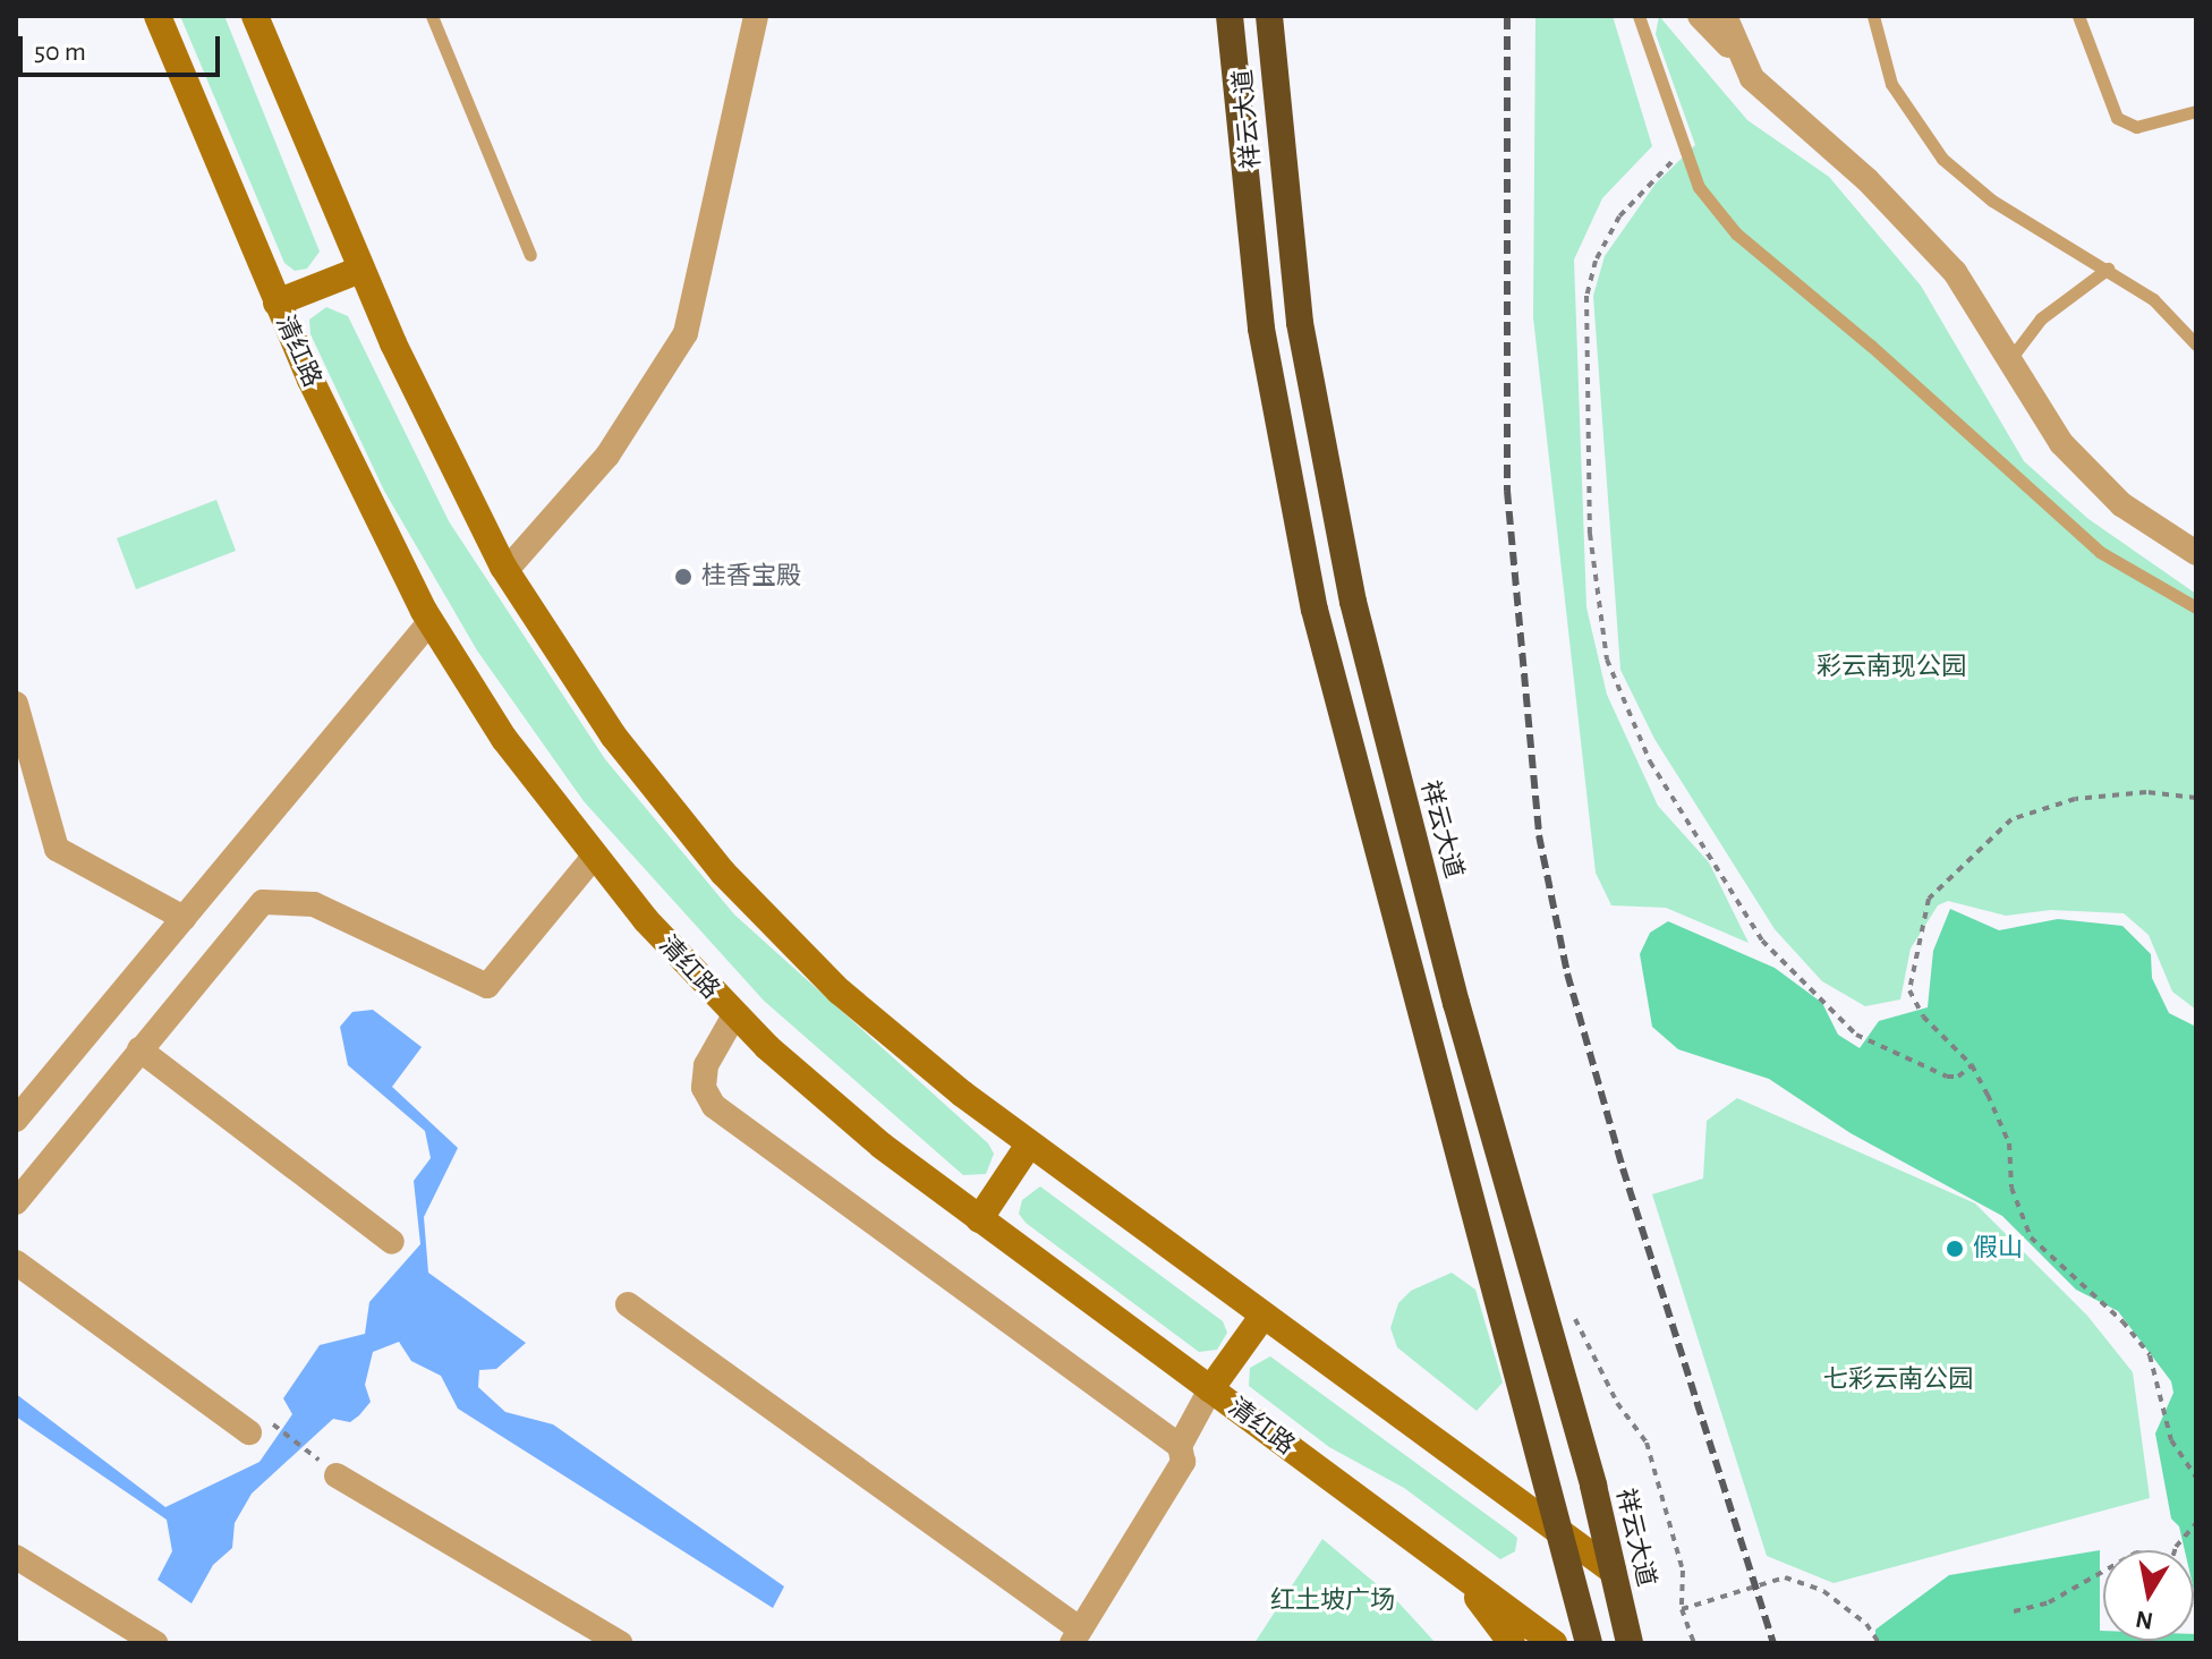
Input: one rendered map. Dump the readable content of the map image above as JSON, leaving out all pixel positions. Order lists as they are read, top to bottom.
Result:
{
  "streets": {
    "highway": ["祥云大道"],
    "main road": ["清红路"]
  },
  "parks": ["彩云南现公园", "七彩云南公园", "红土坡广场"],
  "places": ["桂香宝殿", "假山"],
  "scale_bar": "50 m",
  "north": "bottom"
}
